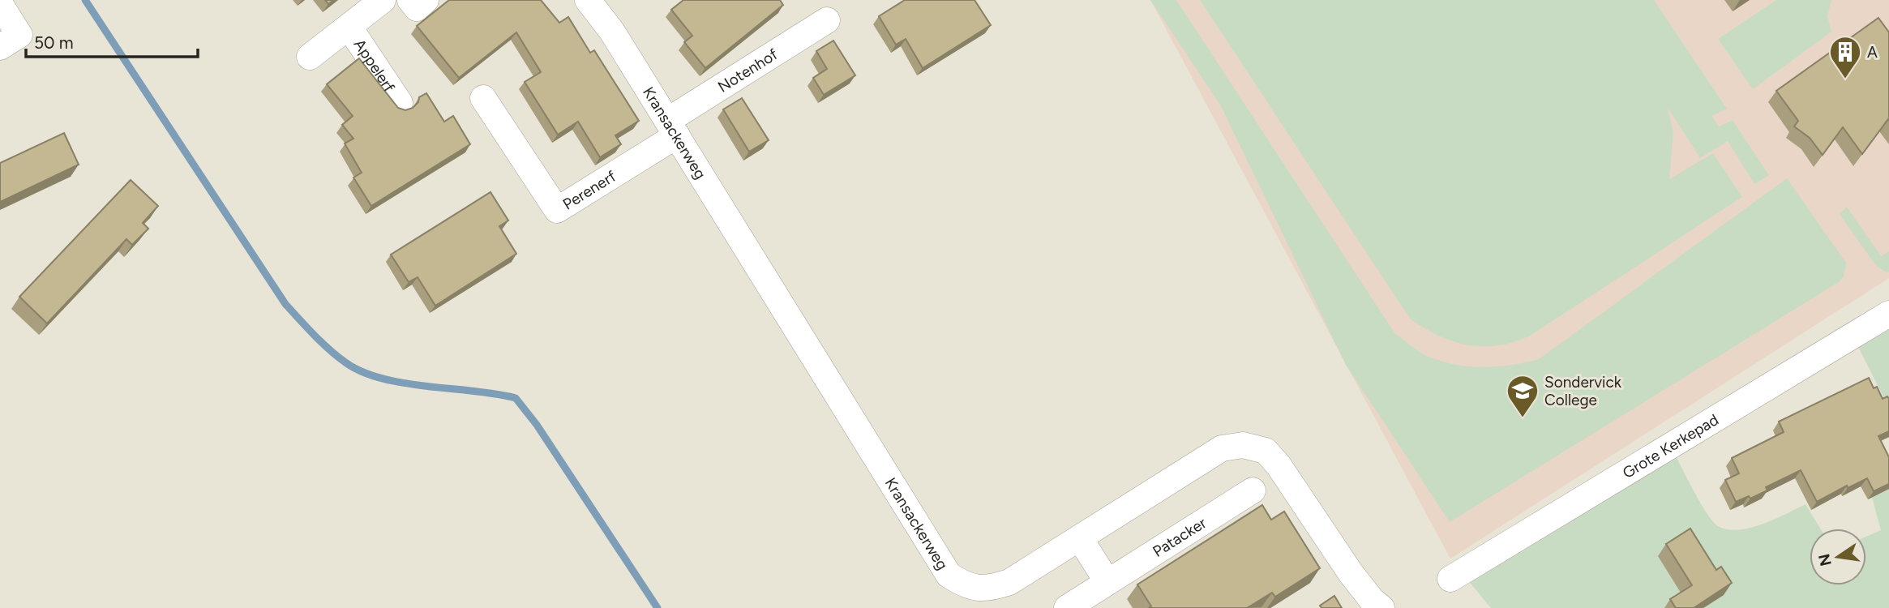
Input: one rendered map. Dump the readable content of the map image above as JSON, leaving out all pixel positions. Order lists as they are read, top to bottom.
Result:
{
  "streets": {
    "street": [
      "Appelerf",
      "Notenhof",
      "Kransackerweg",
      "Perenerf",
      "Grote Kerkepad",
      "Patacker"
    ]
  },
  "crossings": [
    ["Notenhof", "Kransackerweg"],
    ["Notenhof", "Perenerf"],
    ["Kransackerweg", "Perenerf"]
  ],
  "places": {
    "building": ["A"],
    "school or university": ["Sondervick College"]
  },
  "scale_bar": "50 m",
  "north": "left"
}
